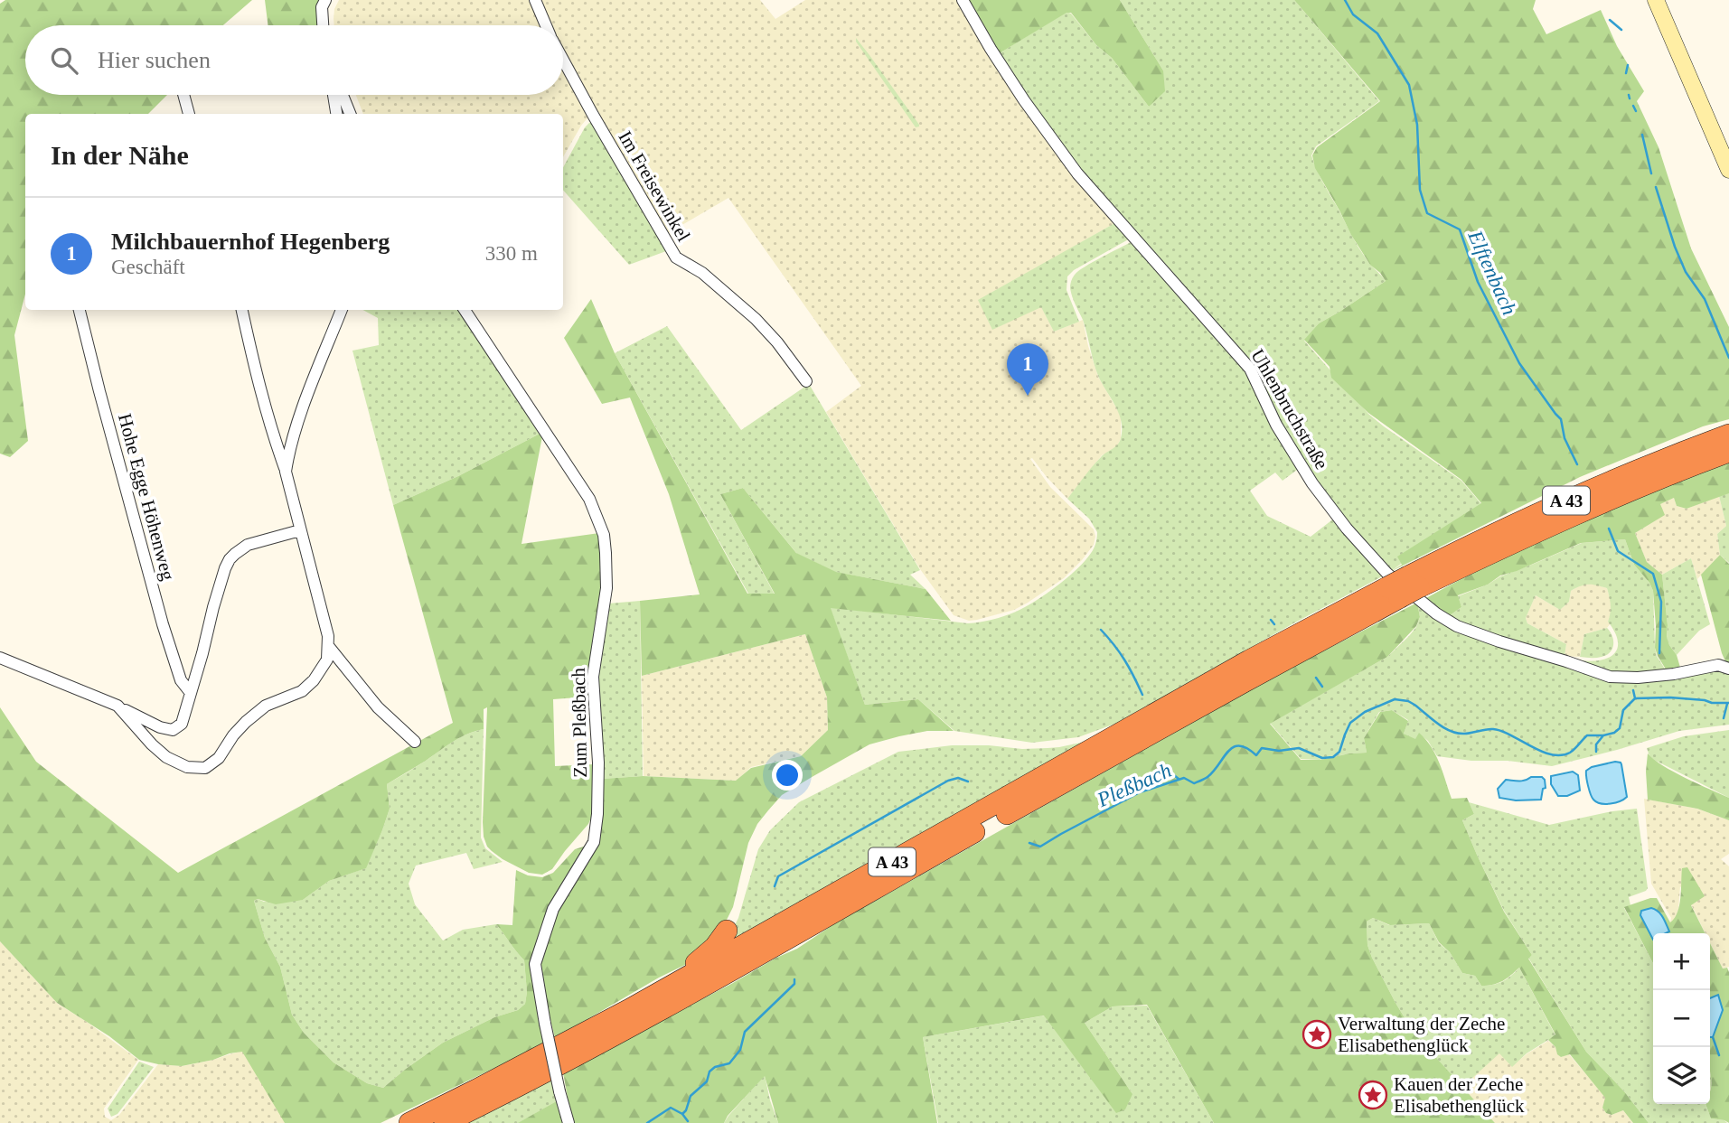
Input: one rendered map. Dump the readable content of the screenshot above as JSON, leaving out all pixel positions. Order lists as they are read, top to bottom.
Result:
{
  "streets": {
    "highway": ["A 43"],
    "street": [
      "Im Freisewinkel",
      "Uhlenbruchstraße",
      "Hohe Egge Höhenweg",
      "Zum Pleßbach"
    ]
  },
  "water": ["Elftenbach", "Pleßbach"],
  "places": {
    "place": ["Verwaltung der Zeche Elisabethenglück", "Kauen der Zeche Elisabethenglück"]
  },
  "page": {
    "search": "Hier suchen",
    "heading": "In der Nähe",
    "list": [
      {
        "mark": "1",
        "name": "Milchbauernhof Hegenberg",
        "note": "Geschäft",
        "value": "330 m"
      }
    ],
    "pins": "1",
    "map_buttons": ["+", "−"]
  }
}
